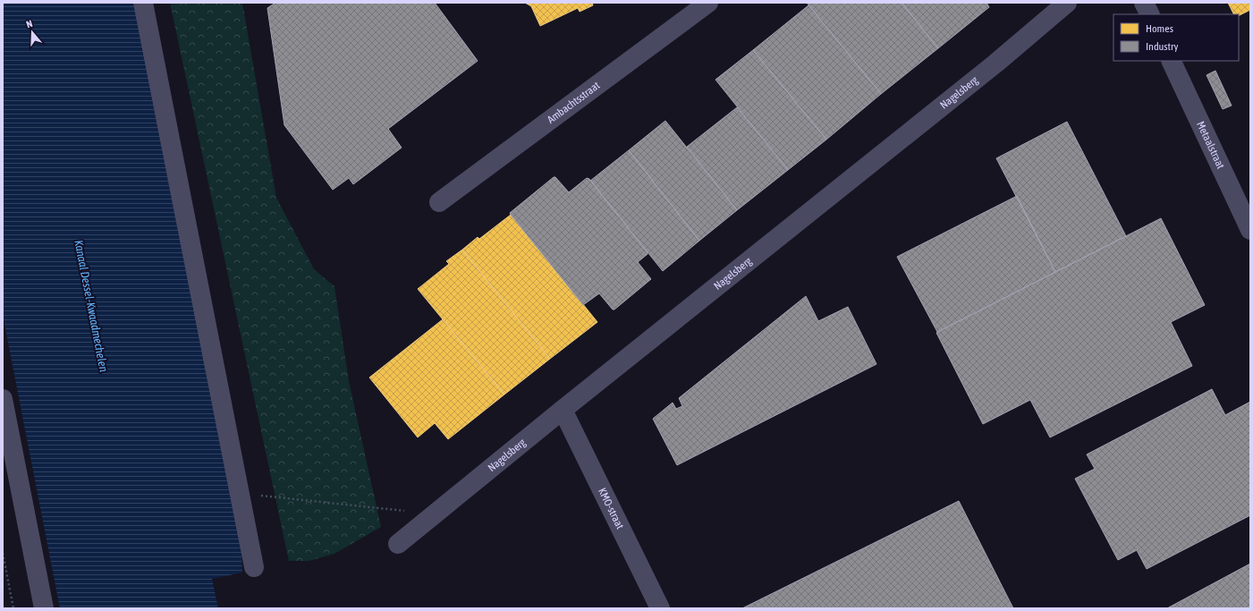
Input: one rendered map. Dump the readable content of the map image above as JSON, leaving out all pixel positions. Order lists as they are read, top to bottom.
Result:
{
  "streets": {
    "street": [
      "Nagelsberg",
      "Ambachtsstraat",
      "Metaalstraat",
      "KMO-straat"
    ]
  },
  "crossings": [
    ["Nagelsberg", "KMO-straat"]
  ],
  "water": ["Kanaal Dessel-Kwaadmechelen"],
  "legend": ["Homes", "Industry"],
  "north": "top"
}
